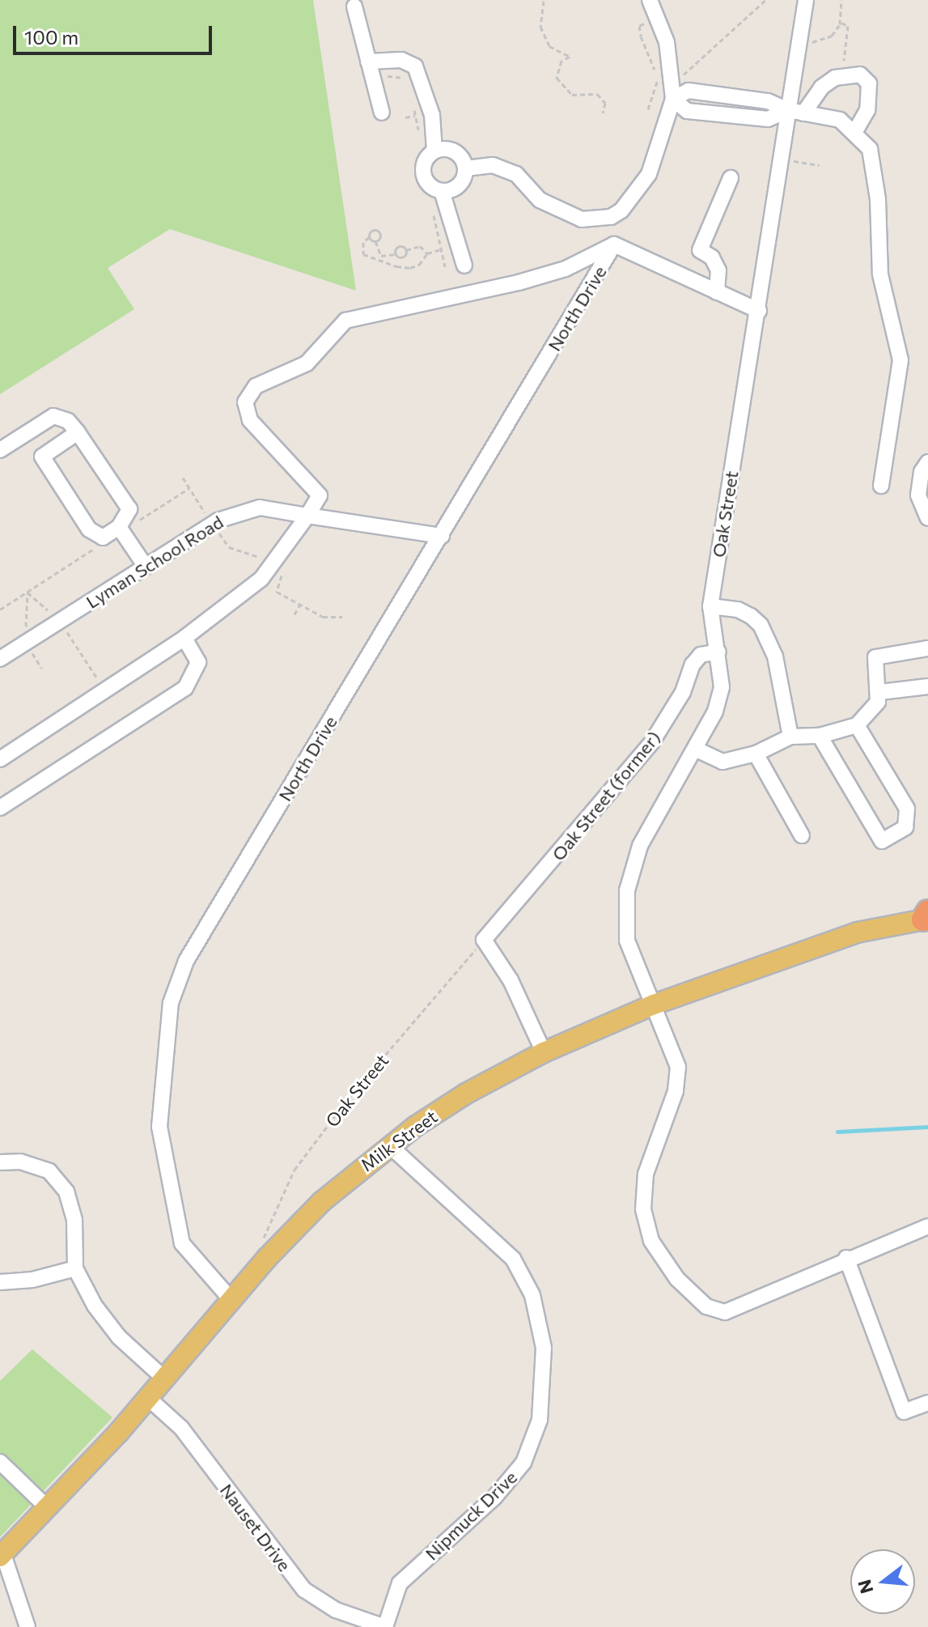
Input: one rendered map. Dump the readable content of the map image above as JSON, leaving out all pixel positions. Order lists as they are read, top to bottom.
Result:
{
  "streets": {
    "main road": ["Milk Street"],
    "street": [
      "North Drive",
      "Oak Street",
      "Lyman School Road",
      "Oak Street (former)",
      "Nipmuck Drive",
      "Nauset Drive"
    ]
  },
  "crossings": [
    ["North Drive", "Lyman School Road"],
    ["North Drive", "Milk Street"],
    ["Oak Street", "Oak Street (former)"],
    ["Oak Street", "Milk Street"],
    ["Milk Street", "Nipmuck Drive"],
    ["Milk Street", "Nauset Drive"],
    ["Nipmuck Drive", "Nauset Drive"]
  ],
  "scale_bar": "100 m",
  "north": "left"
}
